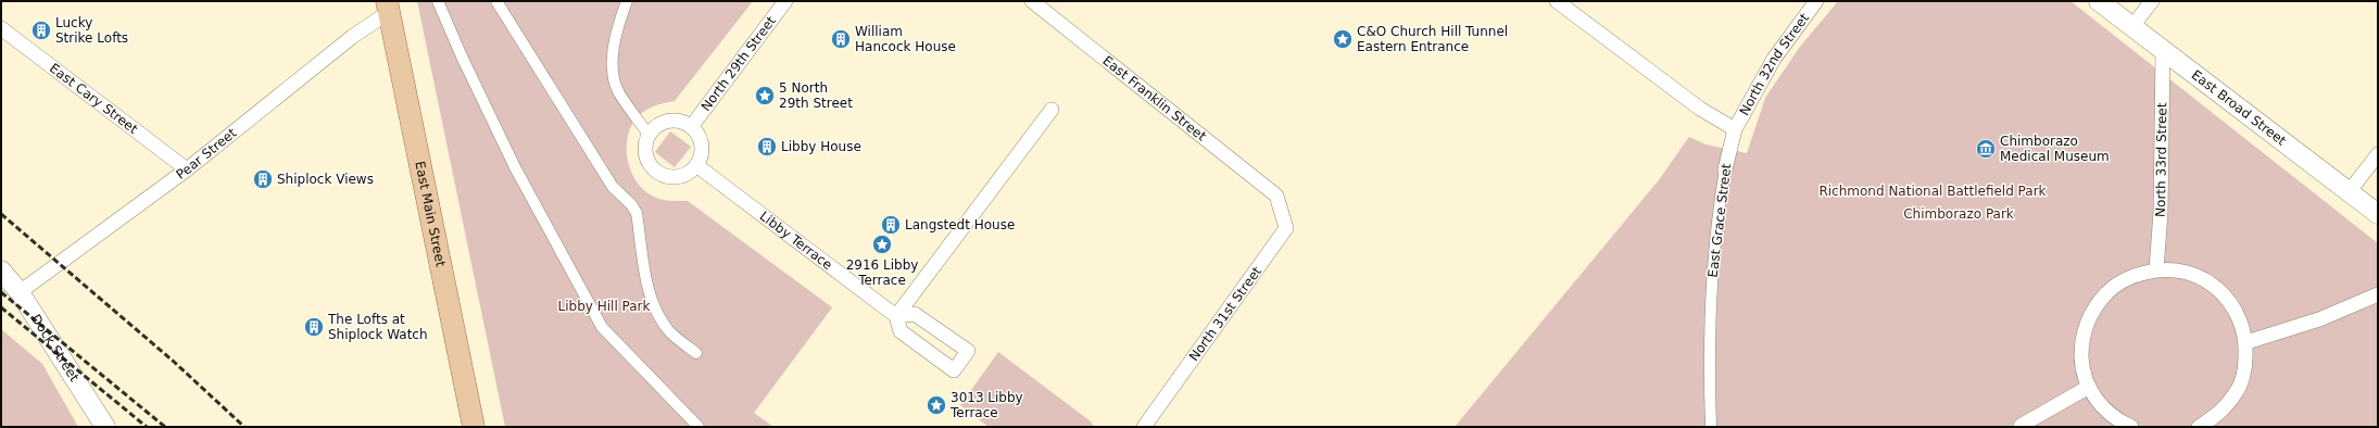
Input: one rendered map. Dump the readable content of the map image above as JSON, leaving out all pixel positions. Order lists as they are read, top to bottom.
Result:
{
  "streets": {
    "main road": ["East Broad Street", "East Main Street", "Dock Street"],
    "street": [
      "North 29th Street",
      "North 32nd Street",
      "East Cary Street",
      "East Franklin Street",
      "Pear Street",
      "North 33rd Street",
      "East Grace Street",
      "Libby Terrace",
      "North 31st Street"
    ]
  },
  "crossings": [
    ["North 29th Street", "Libby Terrace"],
    ["North 32nd Street", "East Grace Street"],
    ["East Cary Street", "Pear Street"],
    ["East Franklin Street", "North 31st Street"],
    ["East Broad Street", "North 33rd Street"],
    ["Pear Street", "East Main Street"],
    ["Pear Street", "Dock Street"]
  ],
  "parks": ["Richmond National Battlefield Park", "Chimborazo Park", "Libby Hill Park"],
  "places": {
    "building": [
      "Lucky Strike Lofts",
      "William Hancock House",
      "Libby House",
      "Shiplock Views",
      "Langstedt House",
      "The Lofts at Shiplock Watch"
    ],
    "place": [
      "C&O Church Hill Tunnel Eastern Entrance",
      "5 North 29th Street",
      "2916 Libby Terrace",
      "3013 Libby Terrace"
    ],
    "museum": ["Chimborazo Medical Museum"]
  }
}
